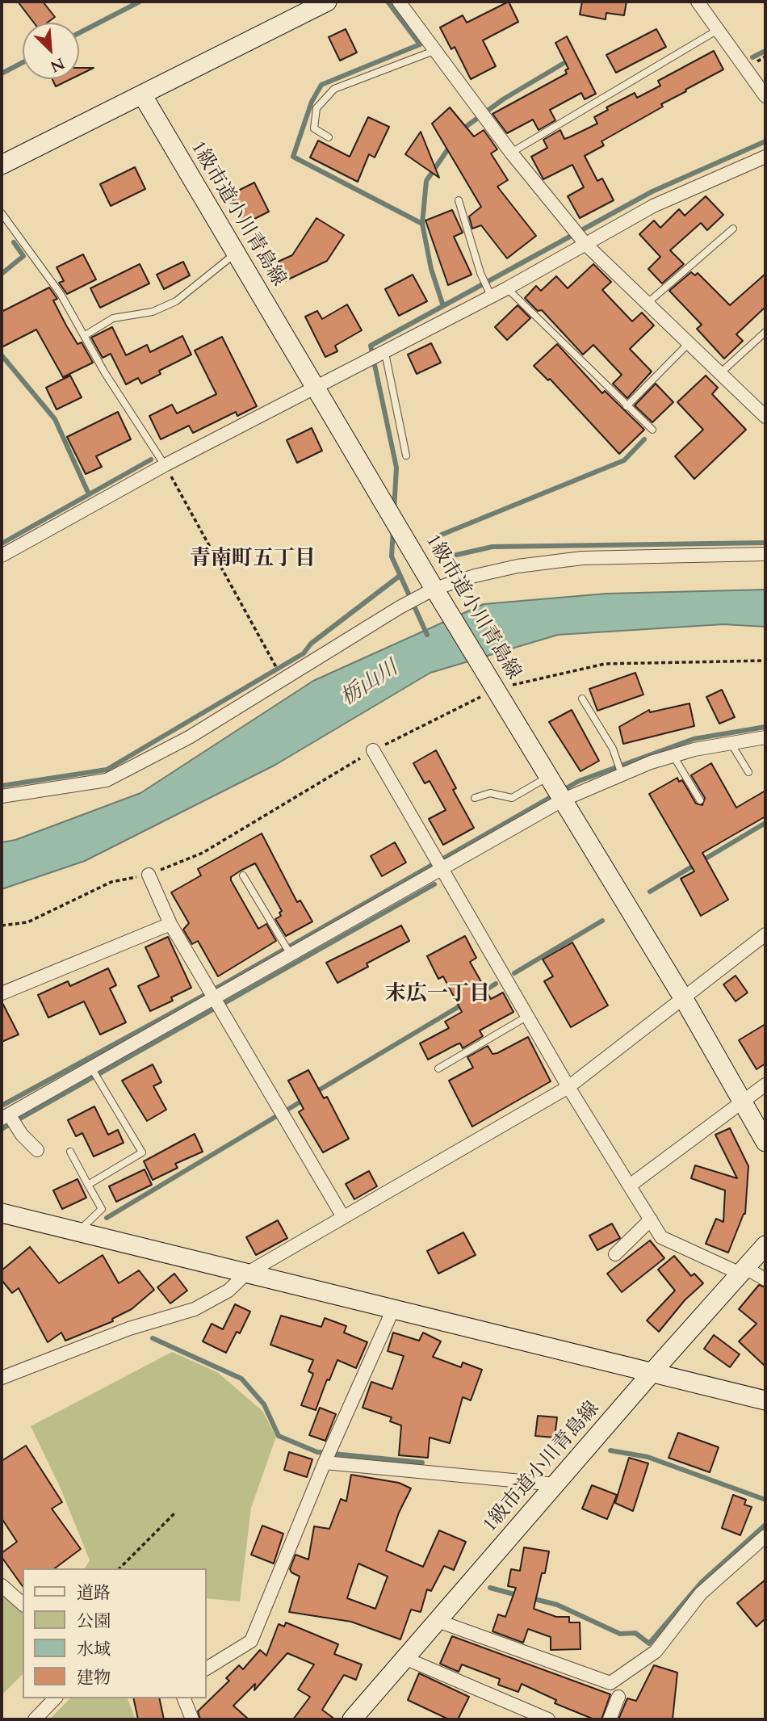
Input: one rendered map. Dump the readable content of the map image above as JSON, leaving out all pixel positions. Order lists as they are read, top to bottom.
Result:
{
  "streets": {
    "street": ["1級市道小川青島線"]
  },
  "districts": ["青南町五丁目", "末広一丁目"],
  "water": ["栃山川"],
  "legend": [
    "道路",
    "公園",
    "水域",
    "建物"
  ],
  "north": "bottom right"
}
